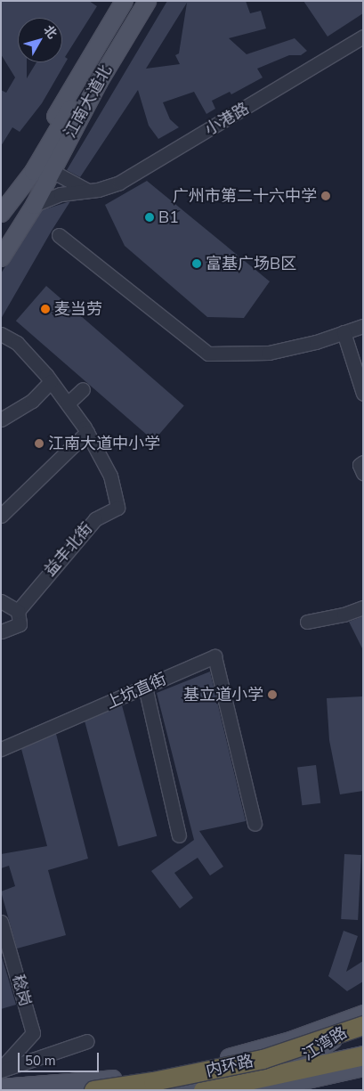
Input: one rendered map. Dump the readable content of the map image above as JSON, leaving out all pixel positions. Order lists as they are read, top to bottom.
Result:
{
  "streets": {
    "highway": ["内环路"],
    "main road": ["江南大道北", "江湾路"],
    "street": [
      "小港路",
      "益丰北街",
      "上坑直街",
      "稔岗"
    ]
  },
  "crossings": [
    ["江南大道北", "小港路"]
  ],
  "places": [
    "广州市第二十六中学",
    "B1",
    "富基广场B区",
    "麦当劳",
    "江南大道中小学",
    "基立道小学"
  ],
  "scale_bar": "50 m",
  "north": "top right"
}
